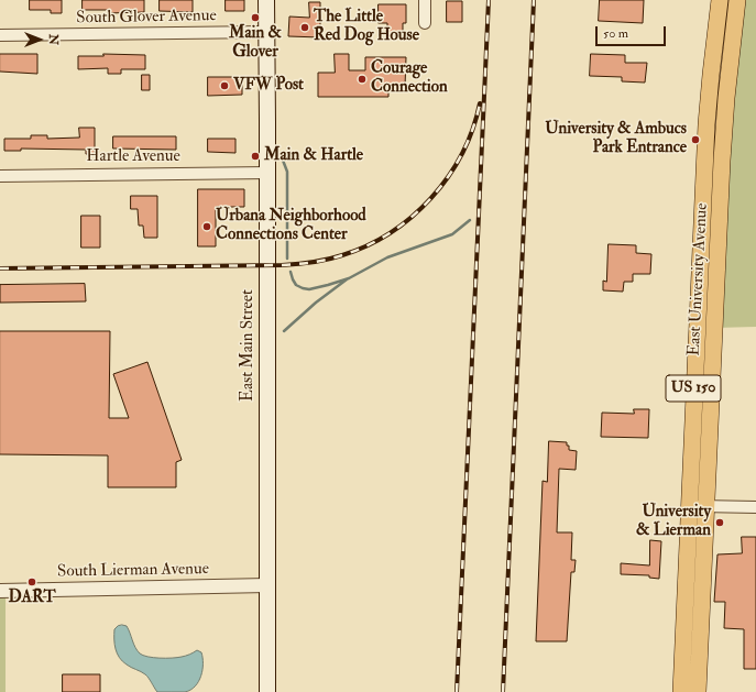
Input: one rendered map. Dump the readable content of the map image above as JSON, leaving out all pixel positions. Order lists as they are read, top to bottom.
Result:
{
  "streets": {
    "main road": ["East University Avenue", "East Main Street", "US 150"],
    "street": ["South Glover Avenue", "Hartle Avenue", "South Lierman Avenue"]
  },
  "crossings": [
    ["South Glover Avenue", "East Main Street"],
    ["Hartle Avenue", "East Main Street"],
    ["East Main Street", "South Lierman Avenue"]
  ],
  "places": [
    "Main & Glover",
    "The Little Red Dog House",
    "Courage Connection",
    "VFW Post",
    "University & Ambucs Park Entrance",
    "Main & Hartle",
    "Urbana Neighborhood Connections Center",
    "University & Lierman",
    "DART"
  ],
  "scale_bar": "50 m",
  "north": "right"
}
